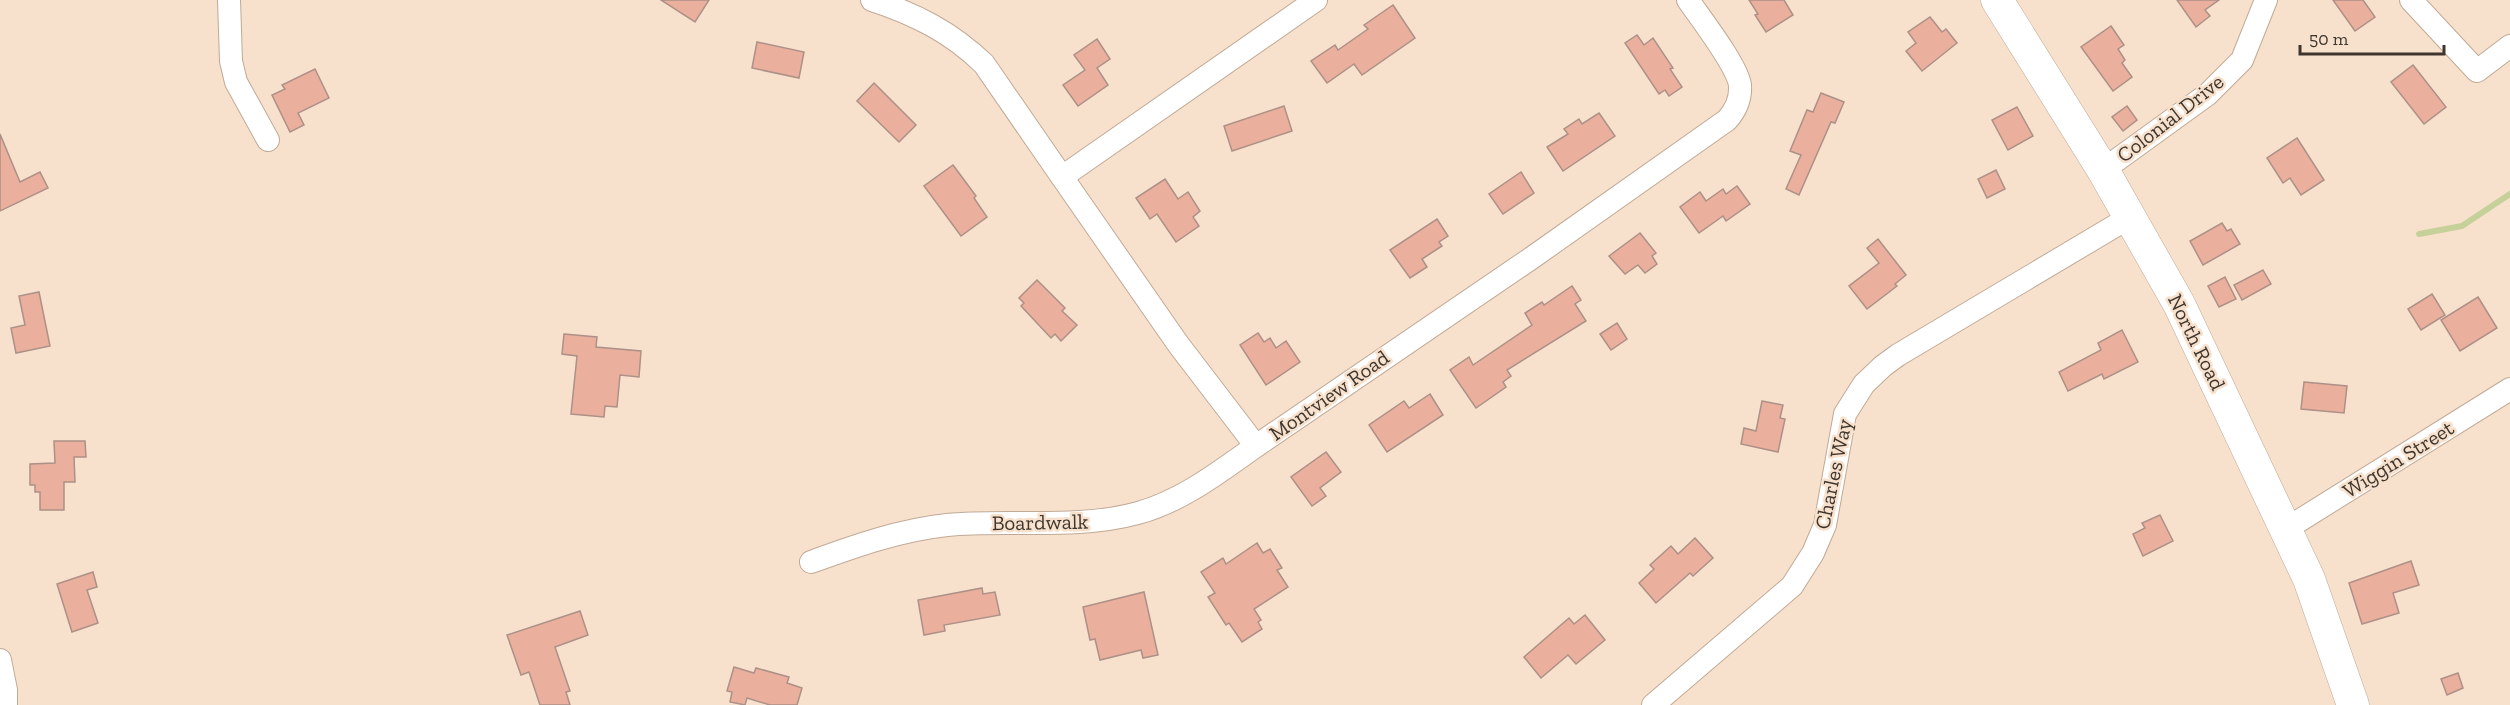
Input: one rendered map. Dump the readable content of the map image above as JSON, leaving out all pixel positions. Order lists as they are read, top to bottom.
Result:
{
  "streets": {
    "main road": ["North Road"],
    "street": [
      "Colonial Drive",
      "Montview Road",
      "Wiggin Street",
      "Charles Way",
      "Boardwalk"
    ]
  },
  "crossings": [
    ["Colonial Drive", "North Road"],
    ["North Road", "Wiggin Street"],
    ["North Road", "Charles Way"],
    ["Montview Road", "Boardwalk"]
  ],
  "scale_bar": "50 m"
}
